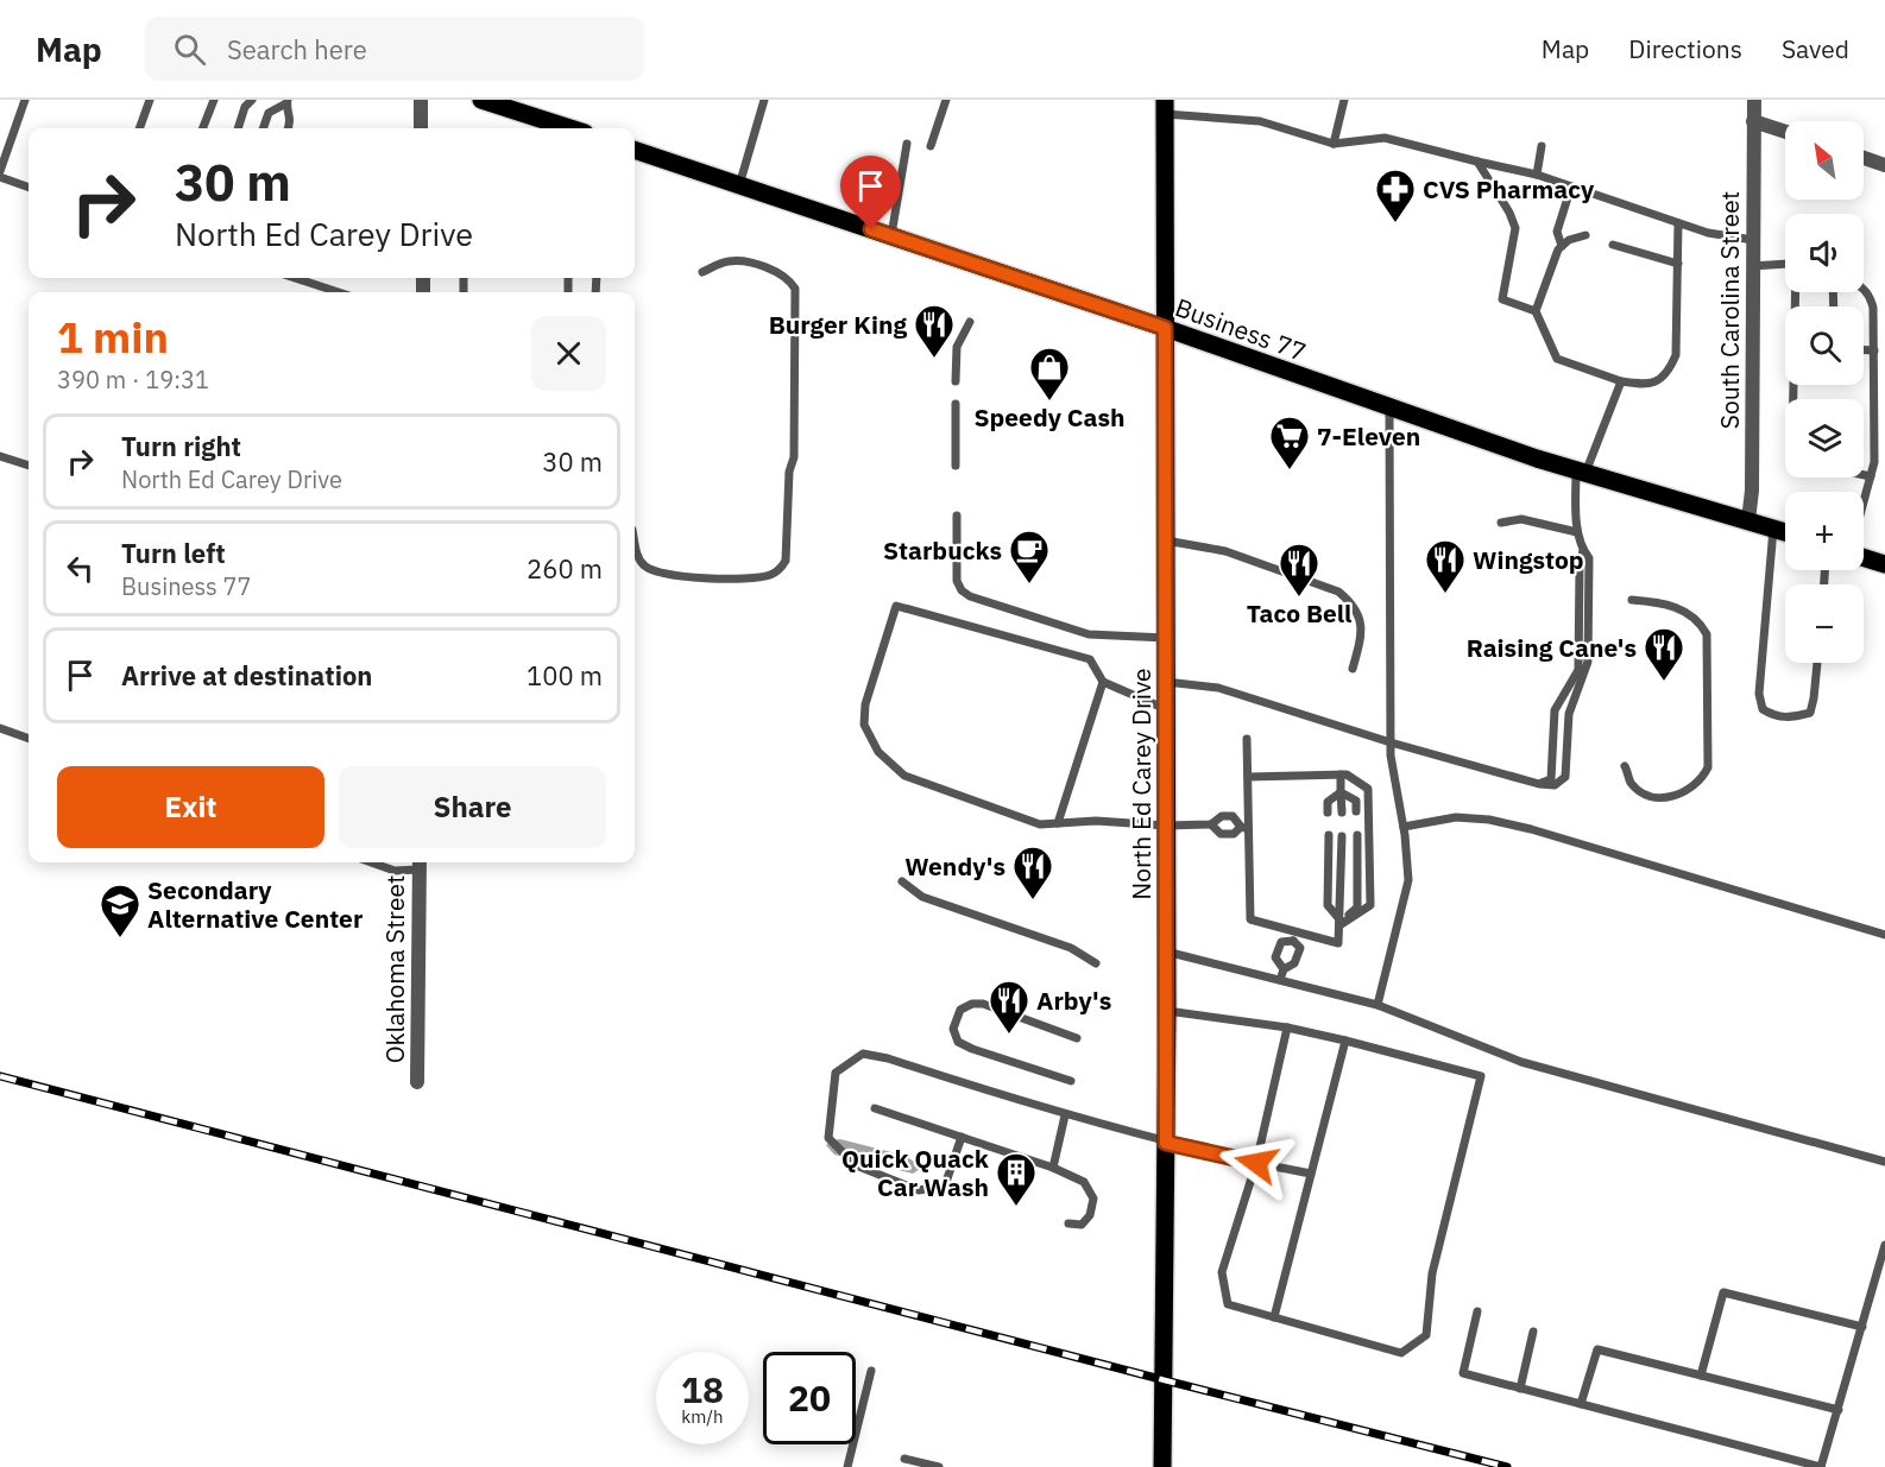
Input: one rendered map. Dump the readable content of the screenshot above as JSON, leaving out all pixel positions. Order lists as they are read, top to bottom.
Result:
{
  "streets": {
    "main road": ["Business 77", "North Ed Carey Drive"],
    "street": ["South Carolina Street", "Oklahoma Street"]
  },
  "crossings": [
    ["South Carolina Street", "Business 77"],
    ["Business 77", "North Ed Carey Drive"]
  ],
  "places": {
    "pharmacy": ["CVS Pharmacy"],
    "restaurant": [
      "Burger King",
      "Wingstop",
      "Taco Bell",
      "Raising Cane's",
      "Wendy's",
      "Arby's"
    ],
    "shop": ["Speedy Cash"],
    "supermarket": ["7-Eleven"],
    "cafe": ["Starbucks"],
    "school or university": ["Secondary Alternative Center"],
    "building": ["Quick Quack Car Wash"]
  },
  "north": "top left",
  "page": {
    "header": "Map",
    "search": "Search here",
    "nav": ["Map", "Directions", "Saved"],
    "map_buttons": ["+", "−"],
    "turn": ["30 m", "North Ed Carey Drive"],
    "heading": ["1 min", "390 m · 19:31"],
    "list": [
      {
        "name": "Turn right",
        "note": "North Ed Carey Drive",
        "value": "30 m"
      },
      {
        "name": "Turn left",
        "note": "Business 77",
        "value": "260 m"
      },
      {
        "name": "Arrive at destination",
        "value": "100 m"
      }
    ],
    "buttons": ["Exit", "Share"],
    "speed": "18 km/h",
    "limit": "20"
  }
}
